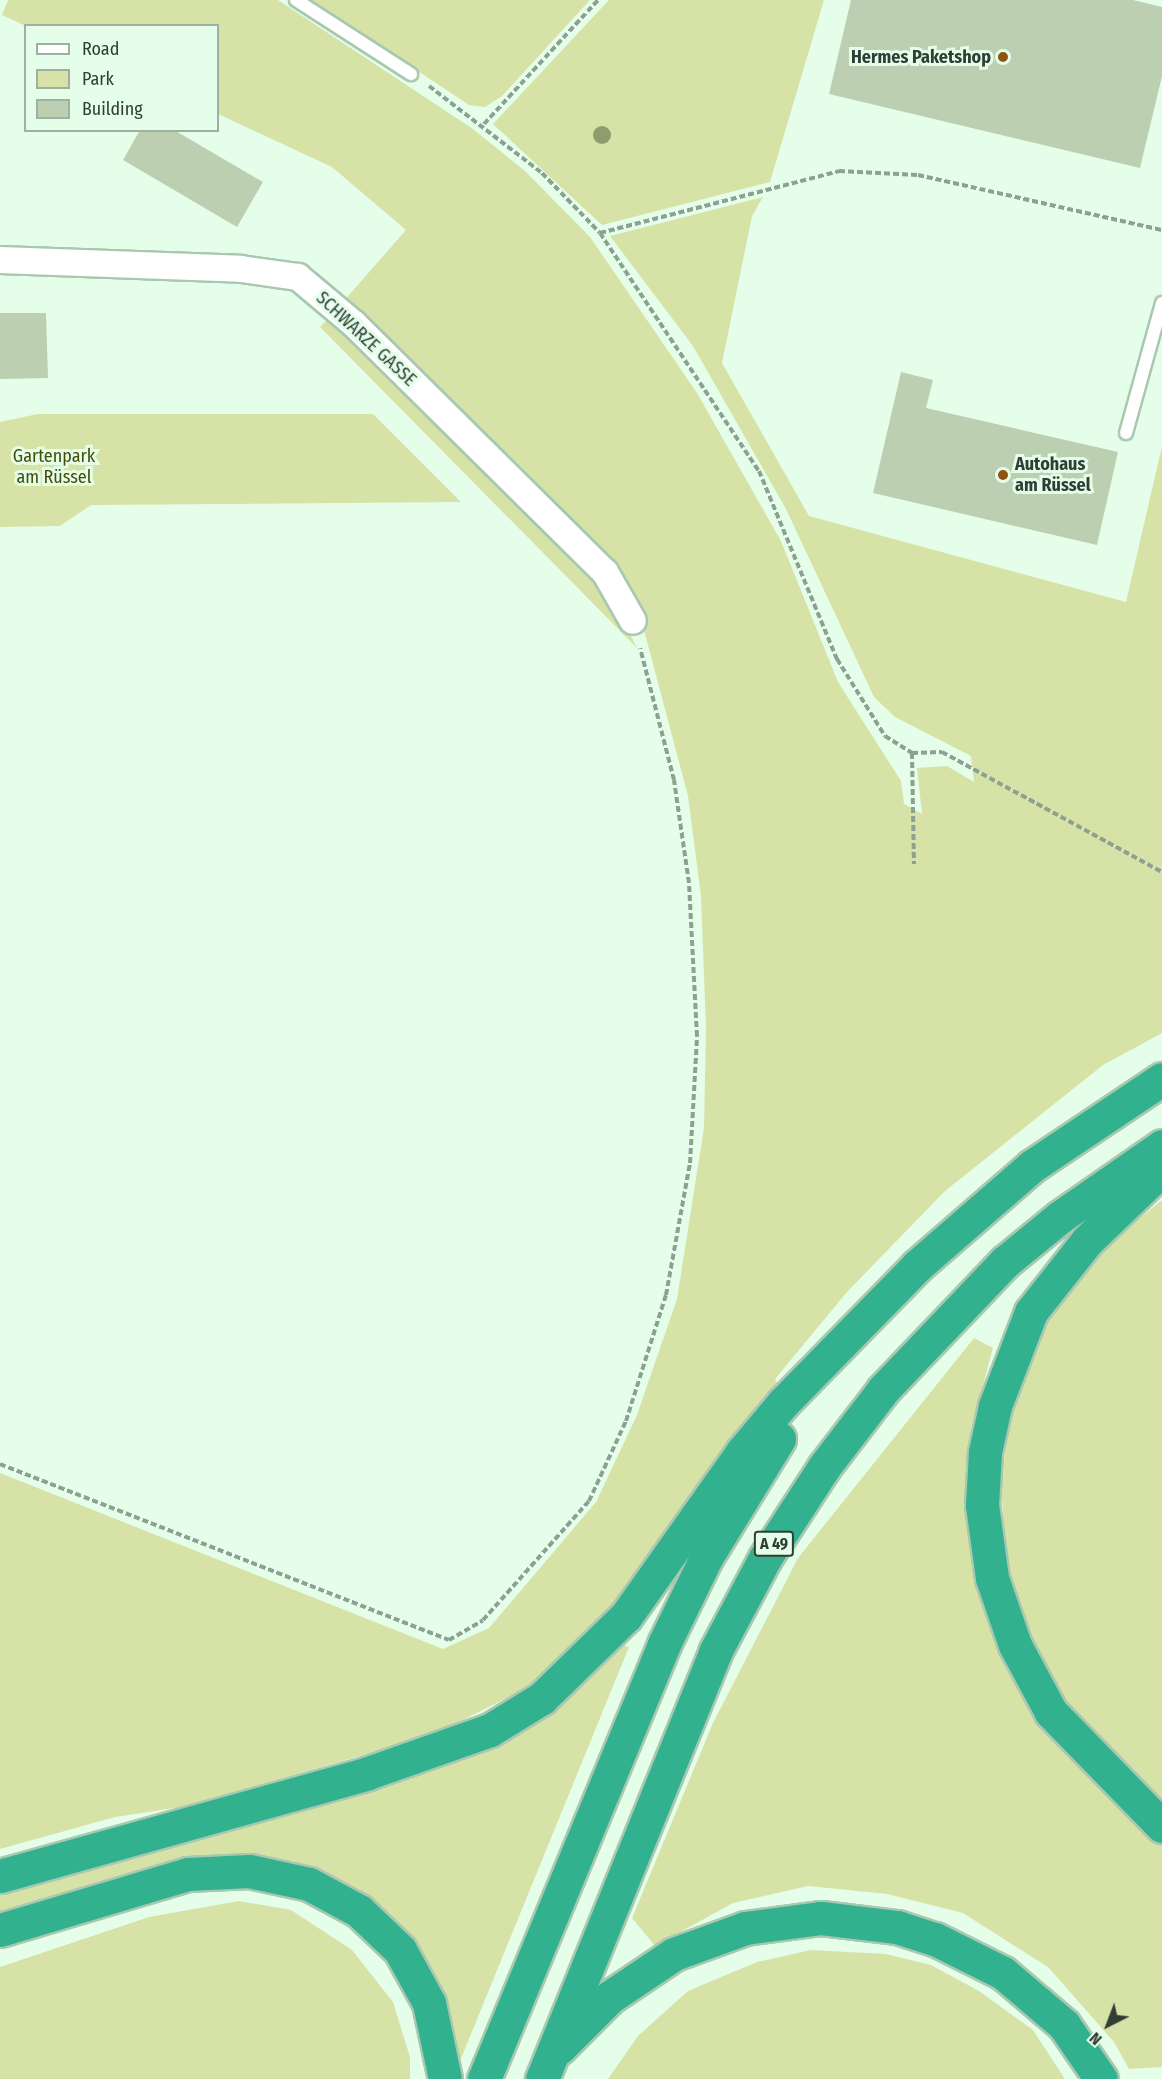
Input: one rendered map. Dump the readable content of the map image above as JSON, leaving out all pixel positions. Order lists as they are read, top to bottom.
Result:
{
  "streets": {
    "highway": ["A 49"],
    "street": ["SCHWARZE GASSE"]
  },
  "parks": ["Gartenpark am Rüssel"],
  "places": ["Hermes Paketshop", "Autohaus am Rüssel"],
  "legend": ["Road", "Park", "Building"],
  "north": "bottom left"
}
